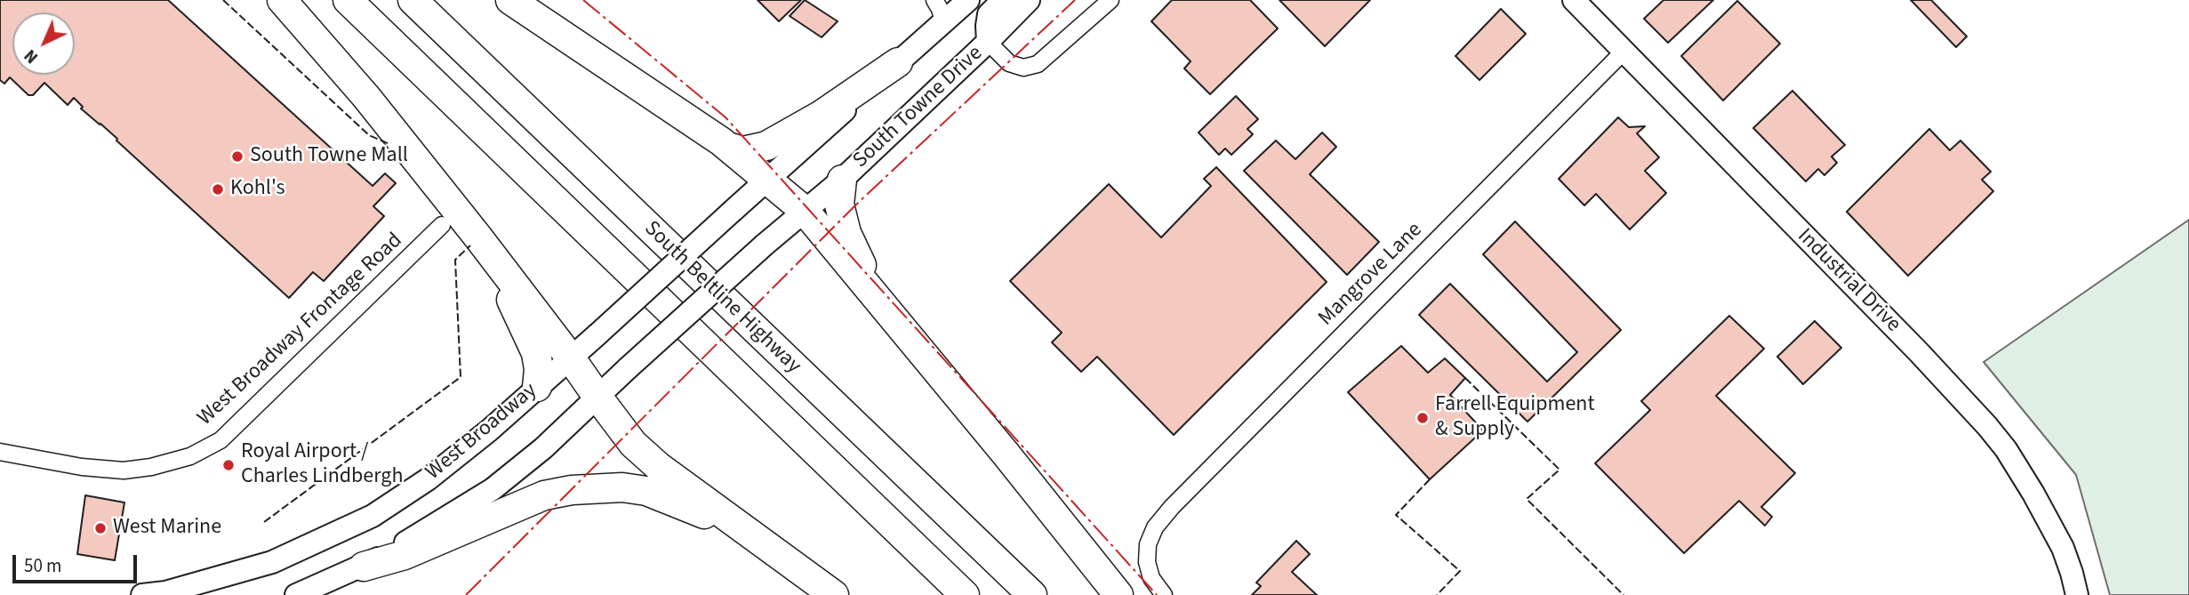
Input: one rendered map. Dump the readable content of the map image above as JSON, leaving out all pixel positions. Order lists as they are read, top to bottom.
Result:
{
  "streets": {
    "highway": ["South Beltline Highway"],
    "street": [
      "South Towne Drive",
      "Mangrove Lane",
      "Industrial Drive",
      "West Broadway Frontage Road",
      "West Broadway"
    ]
  },
  "crossings": [
    ["South Towne Drive", "West Broadway"],
    ["Mangrove Lane", "Industrial Drive"]
  ],
  "places": [
    "South Towne Mall",
    "Kohl's",
    "Farrell Equipment & Supply",
    "Royal Airport / Charles Lindbergh",
    "West Marine"
  ],
  "scale_bar": "50 m",
  "north": "bottom left"
}
